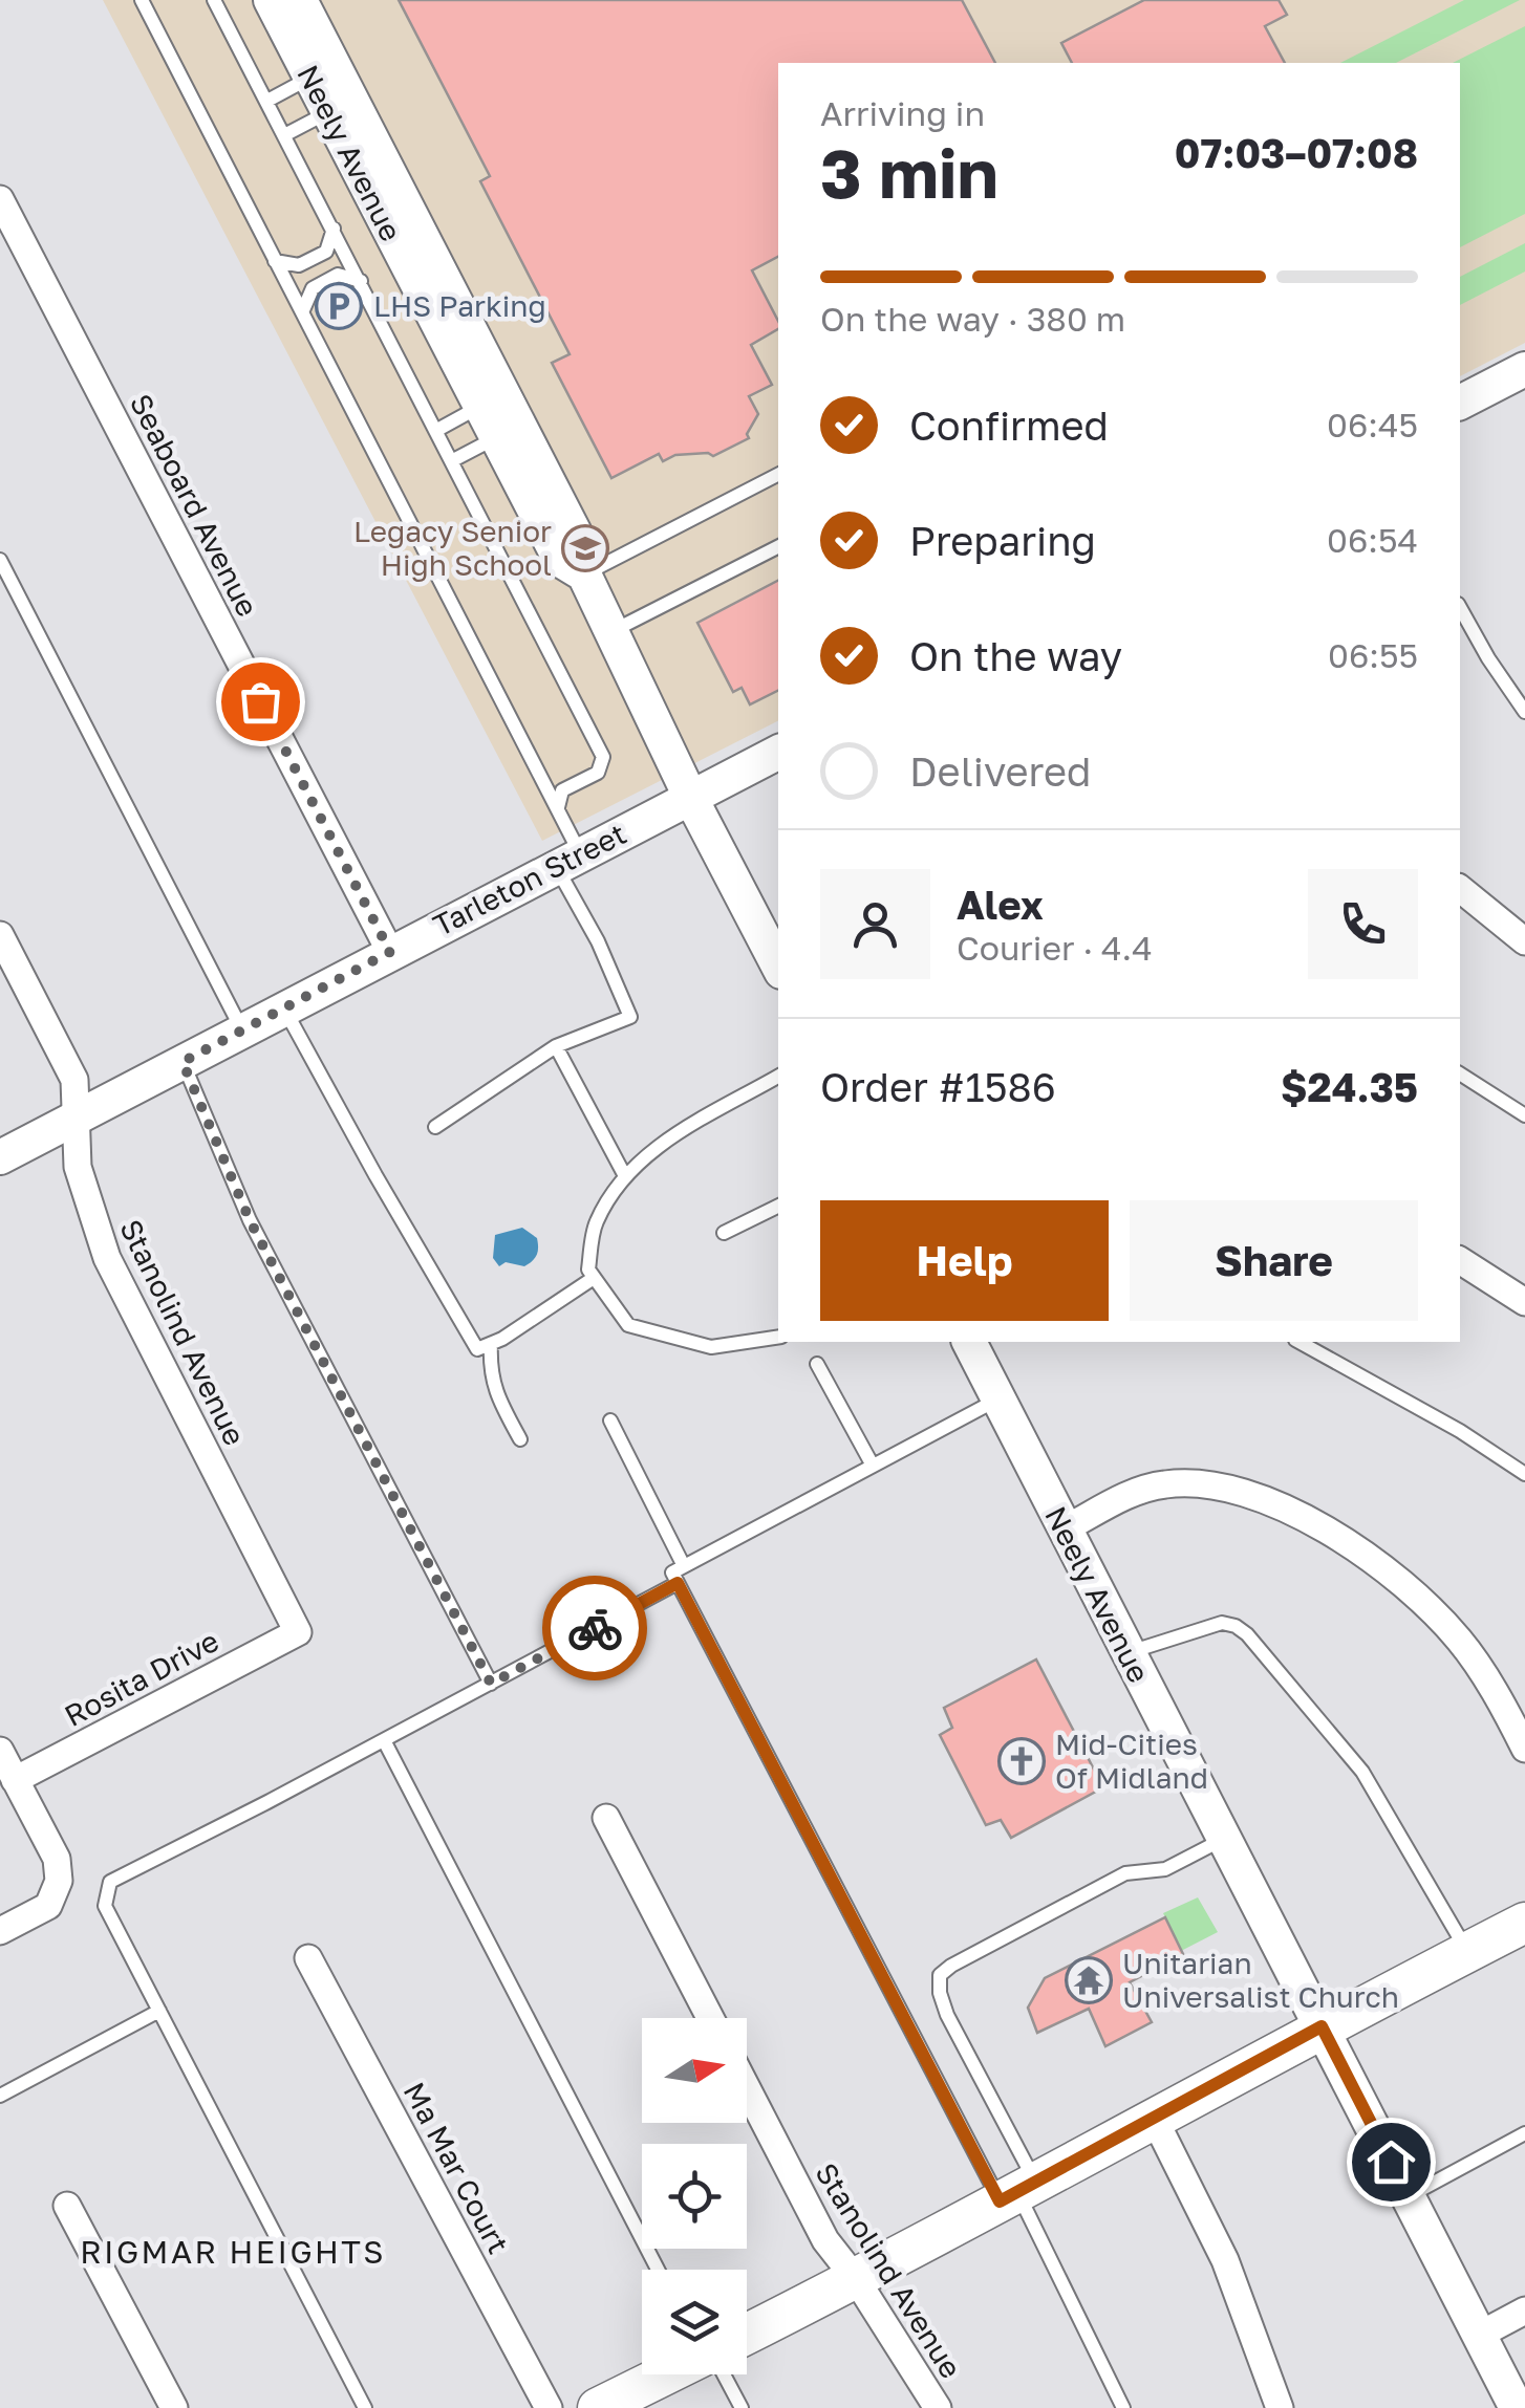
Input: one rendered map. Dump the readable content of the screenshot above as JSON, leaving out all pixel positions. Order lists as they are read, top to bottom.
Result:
{
  "streets": {
    "street": [
      "Neely Avenue",
      "Seaboard Avenue",
      "Tarleton Street",
      "Stanolind Avenue",
      "Rosita Drive",
      "Ma Mar Court"
    ]
  },
  "crossings": [
    ["Neely Avenue", "Tarleton Street"],
    ["Seaboard Avenue", "Tarleton Street"],
    ["Tarleton Street", "Stanolind Avenue"],
    ["Stanolind Avenue", "Rosita Drive"]
  ],
  "districts": ["RIGMAR HEIGHTS"],
  "places": {
    "parking": ["LHS Parking"],
    "school or university": ["Legacy Senior High School"],
    "church": ["Mid-Cities Of Midland"],
    "temple": ["Unitarian Universalist Church"]
  },
  "north": "right",
  "page": {
    "heading": ["3 min", "Arriving in", "07:03–07:08"],
    "panel": [
      "Alex",
      "Courier · 4.4",
      "Order #1586",
      "$24.35"
    ],
    "bar": "On the way · 380 m",
    "list": [
      ["Confirmed", "06:45"],
      ["Preparing", "06:54"],
      ["On the way", "06:55"],
      "Delivered"
    ],
    "buttons": ["Help", "Share"]
  }
}
